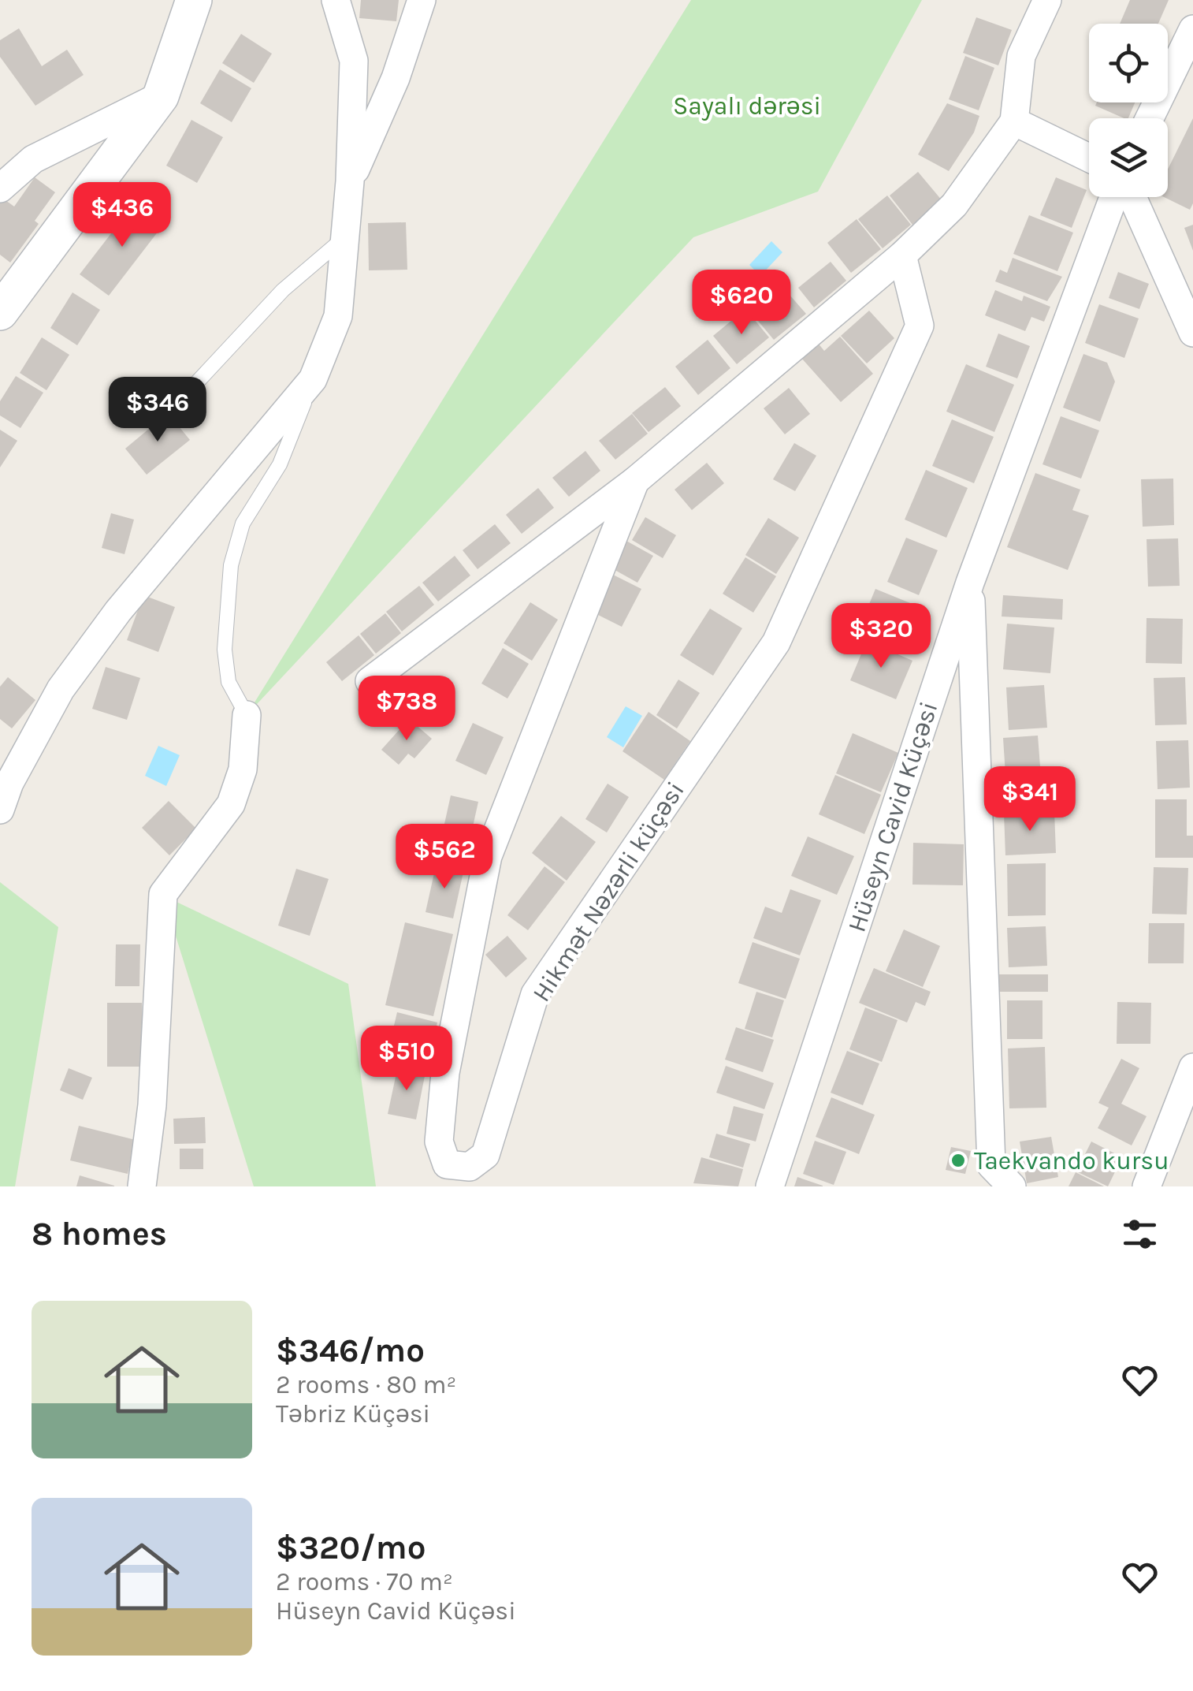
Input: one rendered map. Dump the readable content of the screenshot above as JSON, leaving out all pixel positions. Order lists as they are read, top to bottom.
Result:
{
  "streets": {
    "street": ["Hüseyn Cavid Küçəsi", "Hikmət Nəzərli küçəsi"]
  },
  "parks": ["Sayalı dərəsi"],
  "places": ["Taekvando kursu"],
  "page": {
    "price": [
      "$436",
      "$620",
      "$346",
      "$320",
      "$738",
      "$341",
      "$562",
      "$510"
    ],
    "heading": "8 homes",
    "list": [
      {
        "name": "$346/mo",
        "note": "2 rooms · 80 m² · Təbriz Küçəsi"
      },
      {
        "name": "$320/mo",
        "note": "2 rooms · 70 m² · Hüseyn Cavid Küçəsi"
      }
    ]
  }
}
